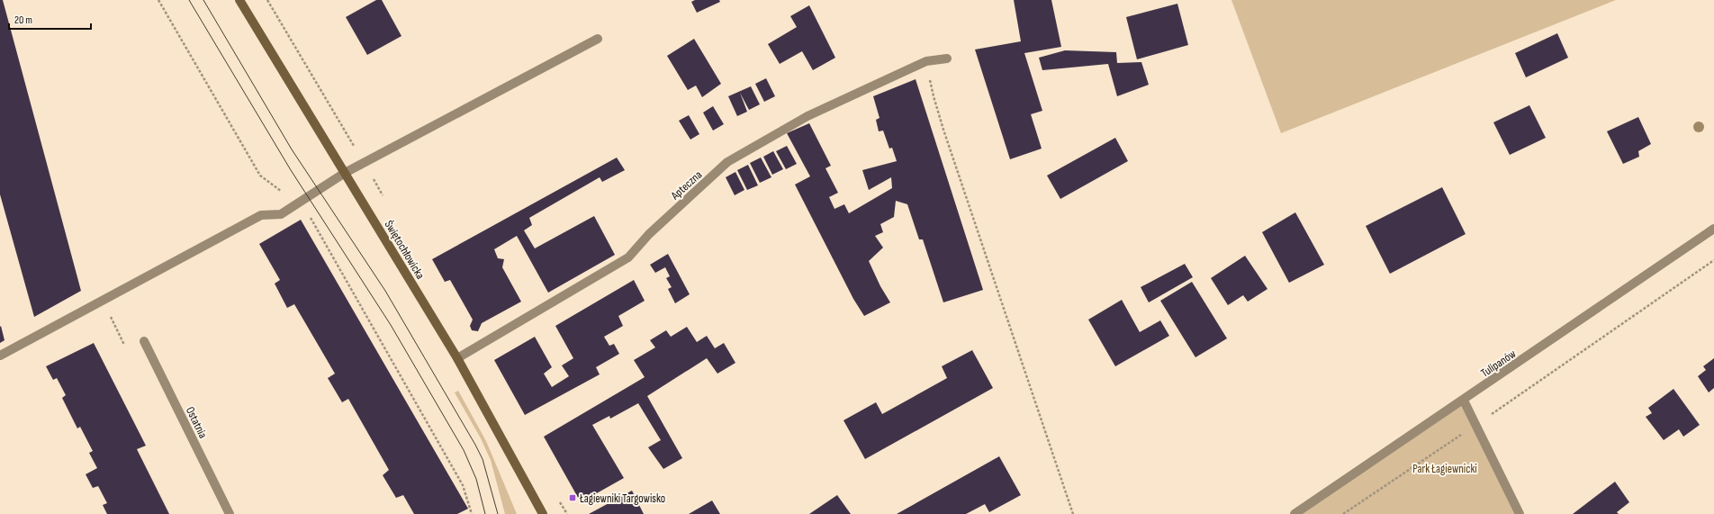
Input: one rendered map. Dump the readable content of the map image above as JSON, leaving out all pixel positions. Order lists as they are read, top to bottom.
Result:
{
  "streets": {
    "main road": ["Świętochłowicka"],
    "street": ["Apteczna", "Tulipanów", "Ostatnia"]
  },
  "crossings": [
    ["Apteczna", "Świętochłowicka"]
  ],
  "parks": ["Park Łagiewnicki"],
  "places": {
    "transit": ["Łagiewniki Targowisko"]
  },
  "scale_bar": "20 m"
}
